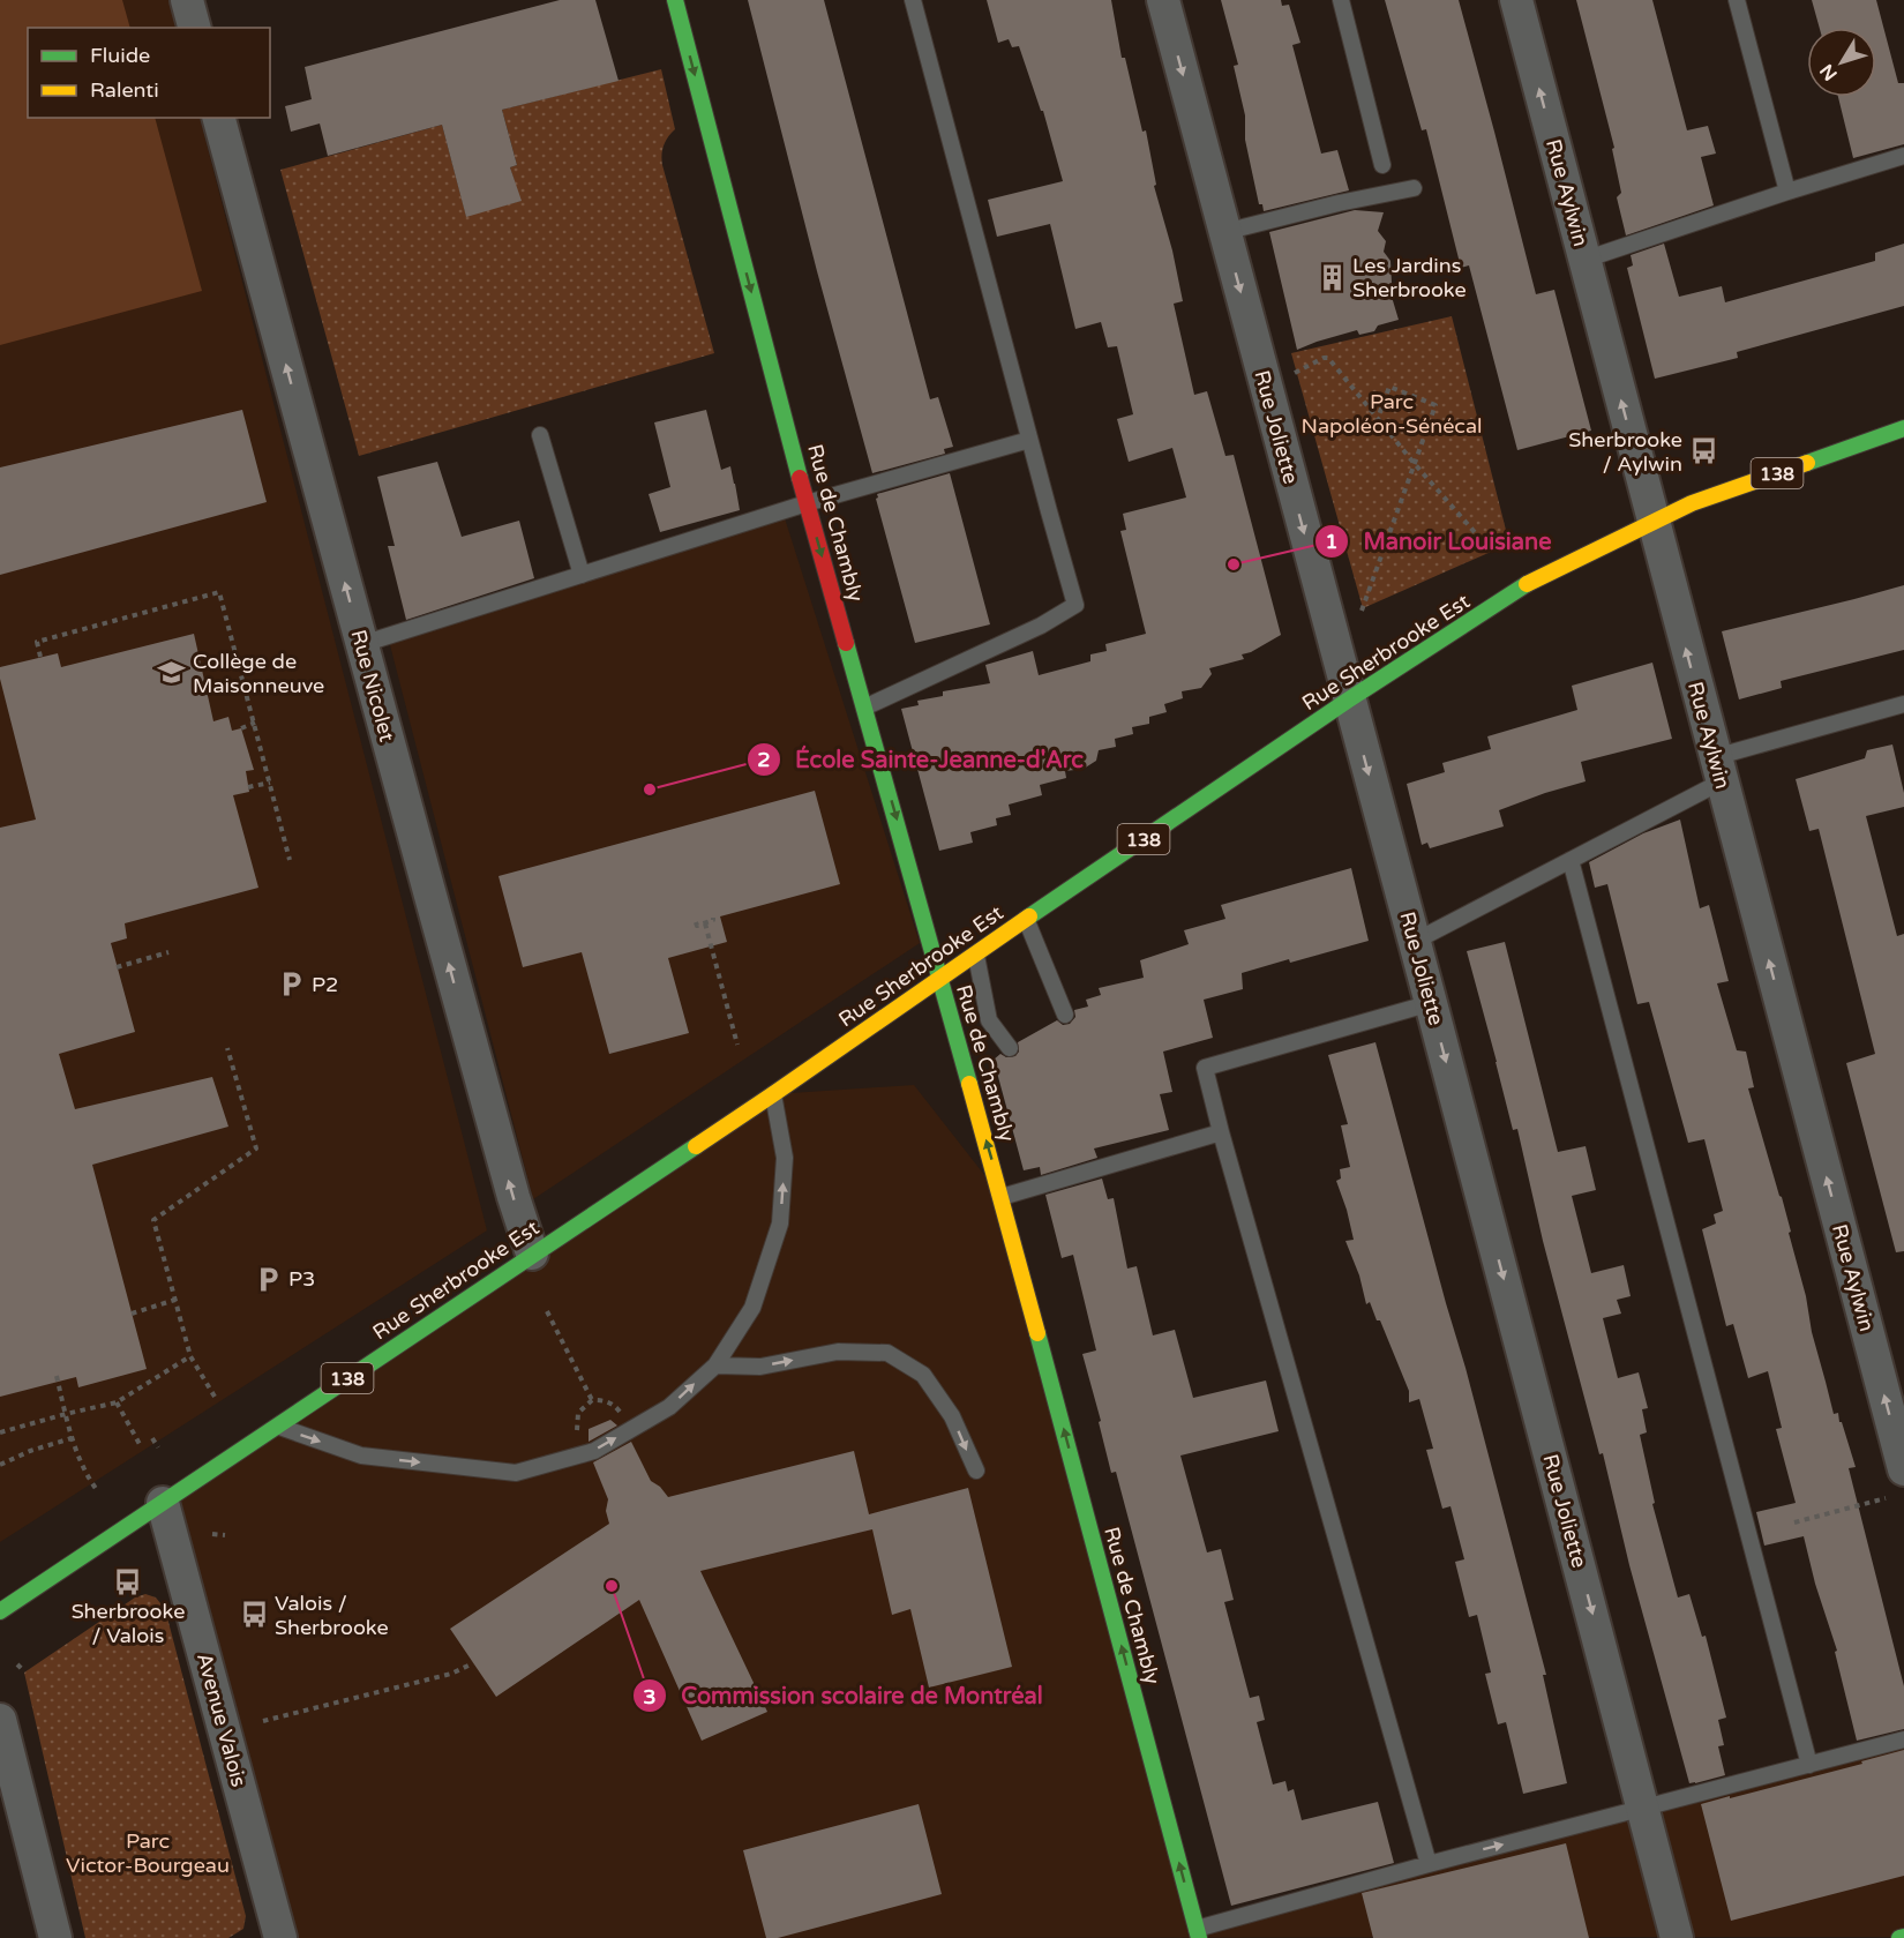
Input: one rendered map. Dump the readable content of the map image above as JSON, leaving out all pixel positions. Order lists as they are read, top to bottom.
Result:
{
  "streets": {
    "main road": ["138", "Rue de Chambly", "Rue Sherbrooke Est"],
    "street": [
      "Rue Aylwin",
      "Rue Joliette",
      "Rue Nicolet",
      "Avenue Valois"
    ]
  },
  "crossings": [
    ["Rue Aylwin", "Rue Sherbrooke Est"],
    ["Rue Joliette", "Rue Sherbrooke Est"],
    ["Rue de Chambly", "Rue Sherbrooke Est"],
    ["Rue Sherbrooke Est", "Rue Nicolet"],
    ["Rue Sherbrooke Est", "Avenue Valois"]
  ],
  "one_way": ["Rue Aylwin", "Rue Joliette", "Rue Nicolet"],
  "parks": ["Parc Napoléon-Sénécal", "Parc Victor-Bourgeau"],
  "places": {
    "building": ["Les Jardins Sherbrooke"],
    "bus stop": ["Sherbrooke / Aylwin", "Sherbrooke / Valois", "Valois / Sherbrooke"],
    "other": ["Manoir Louisiane", "École Sainte-Jeanne-d'Arc", "Commission scolaire de Montréal"],
    "school or university": ["Collège de Maisonneuve"],
    "parking": ["P2", "P3"]
  },
  "legend": ["Fluide", "Ralenti"],
  "north": "bottom left"
}
